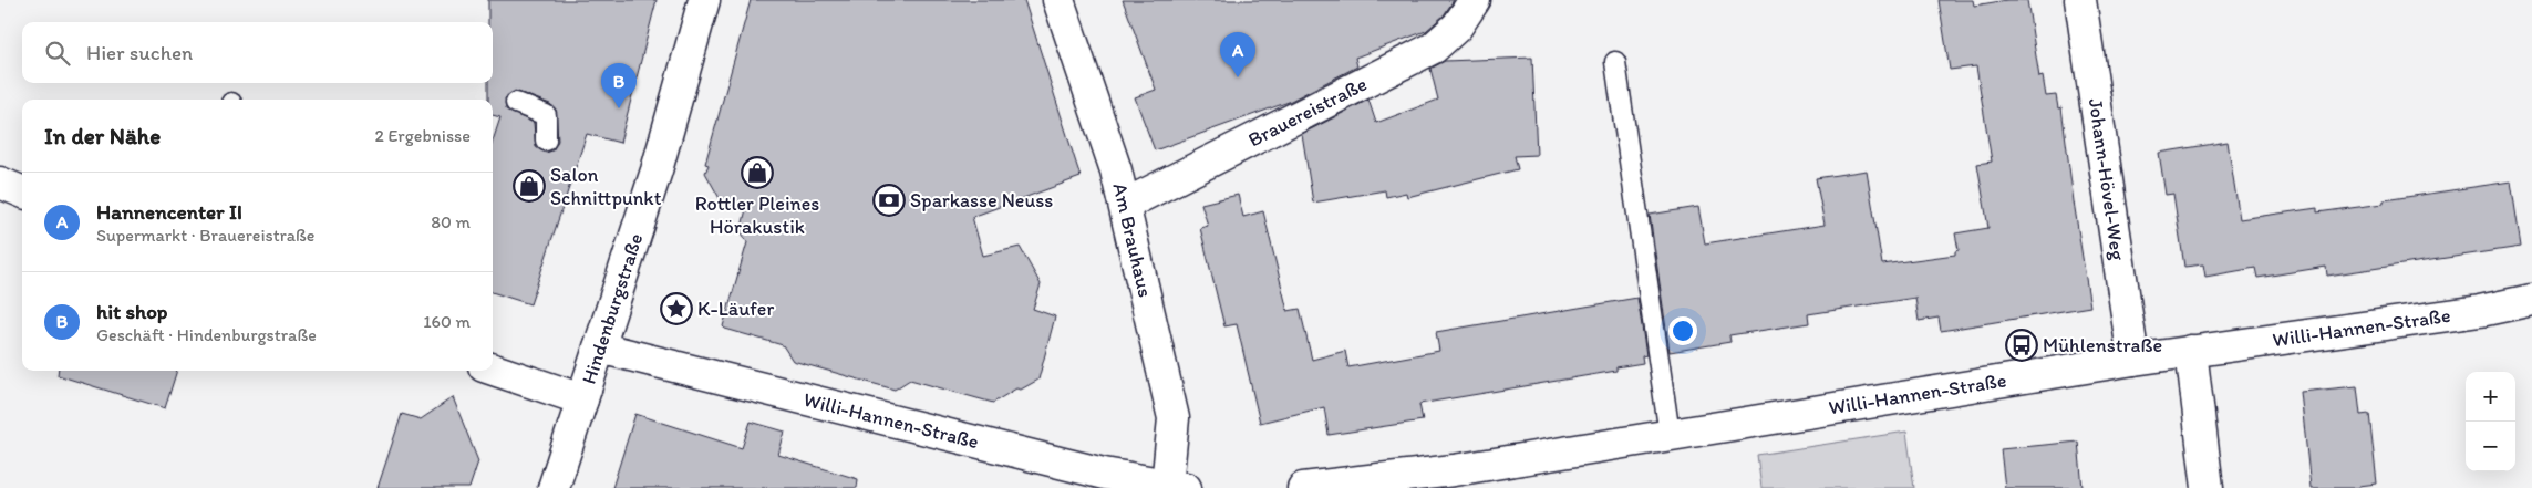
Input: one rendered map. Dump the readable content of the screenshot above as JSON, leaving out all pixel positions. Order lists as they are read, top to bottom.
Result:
{
  "streets": {
    "street": [
      "Brauereistraße",
      "Johann-Hövel-Weg",
      "Am Brauhaus",
      "Hindenburgstraße",
      "Willi-Hannen-Straße"
    ]
  },
  "crossings": [
    ["Brauereistraße", "Am Brauhaus"],
    ["Johann-Hövel-Weg", "Willi-Hannen-Straße"],
    ["Am Brauhaus", "Willi-Hannen-Straße"],
    ["Hindenburgstraße", "Willi-Hannen-Straße"]
  ],
  "places": {
    "shop": ["Rottler Pleines Hörakustik", "Salon Schnittpunkt"],
    "bank": ["Sparkasse Neuss"],
    "place": ["K-Läufer"],
    "bus stop": ["Mühlenstraße"]
  },
  "page": {
    "search": "Hier suchen",
    "pins": ["A", "B"],
    "heading": ["In der Nähe", "2 Ergebnisse"],
    "list": [
      {
        "mark": "A",
        "name": "Hannencenter II",
        "note": "Supermarkt · Brauereistraße",
        "value": "80 m"
      },
      {
        "mark": "B",
        "name": "hit shop",
        "note": "Geschäft · Hindenburgstraße",
        "value": "160 m"
      }
    ],
    "map_buttons": ["+", "−"]
  }
}
